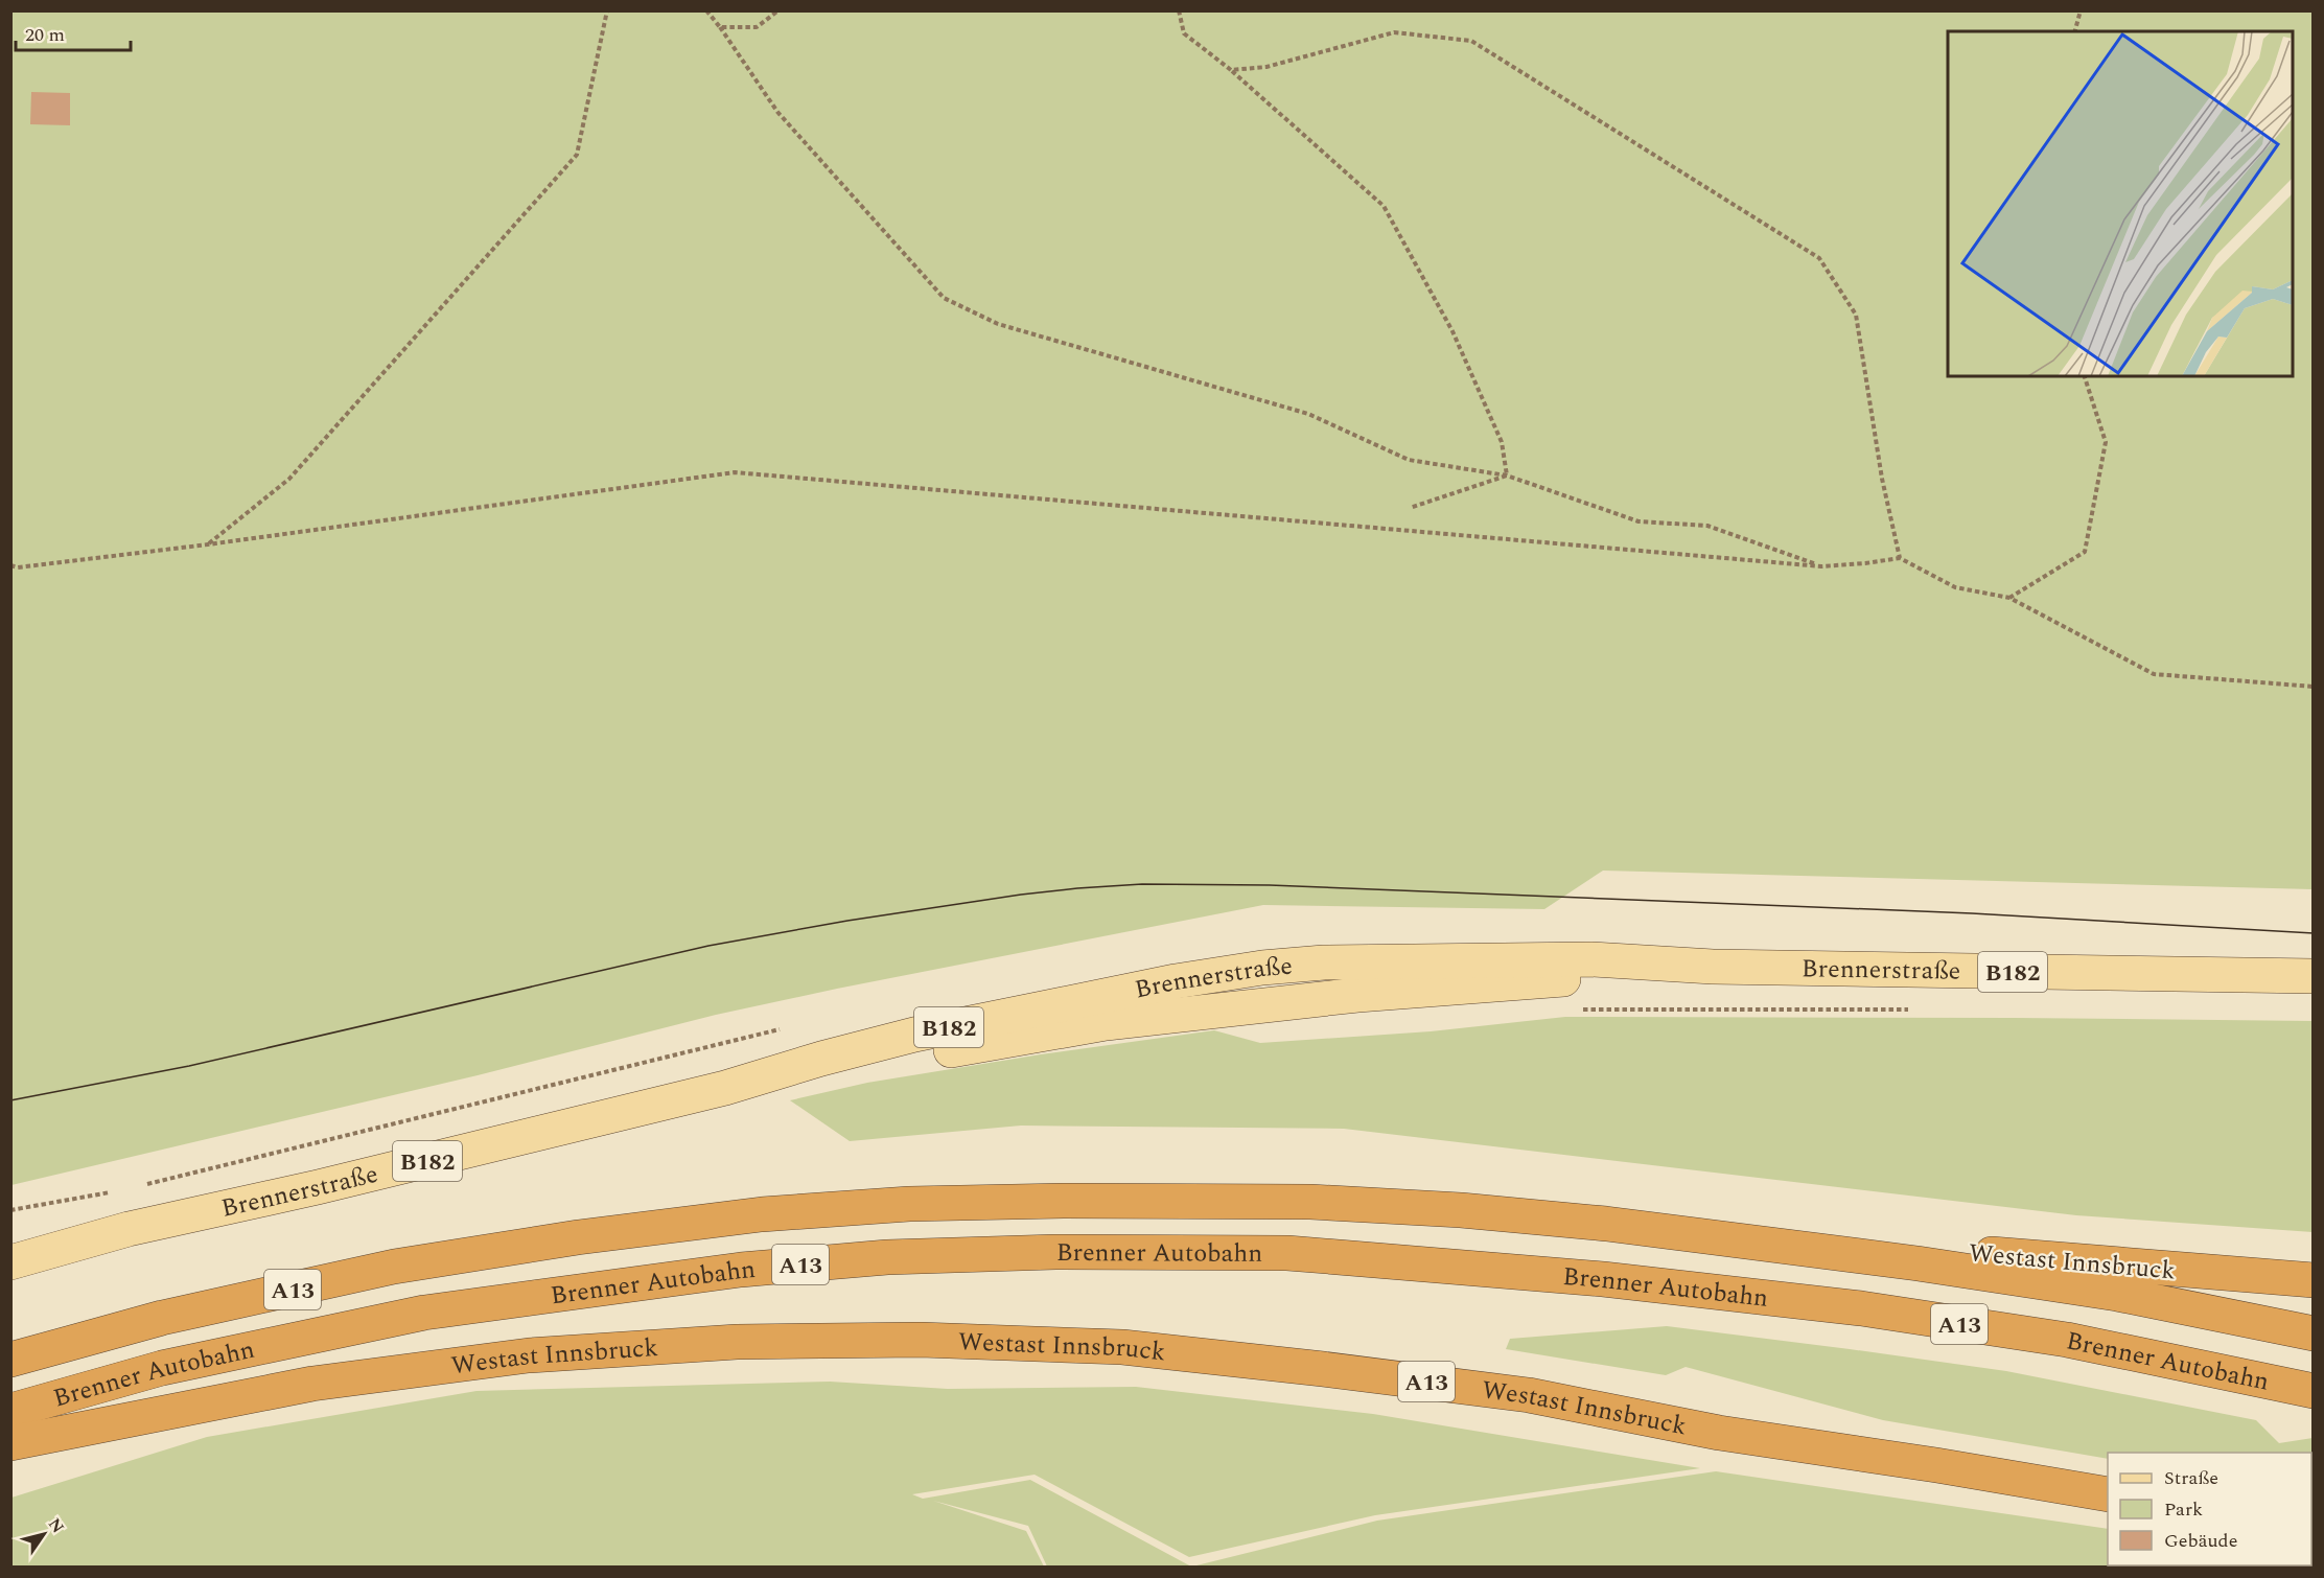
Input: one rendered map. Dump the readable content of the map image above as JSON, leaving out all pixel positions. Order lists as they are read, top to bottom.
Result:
{
  "streets": {
    "highway": ["Brenner Autobahn", "Westast Innsbruck", "A13"],
    "main road": ["Brennerstraße", "B182"]
  },
  "crossings": [
    ["Brennerstraße", "B182"],
    ["Brenner Autobahn", "Westast Innsbruck"]
  ],
  "legend": ["Straße", "Park", "Gebäude"],
  "scale_bar": "20 m",
  "north": "top right"
}
